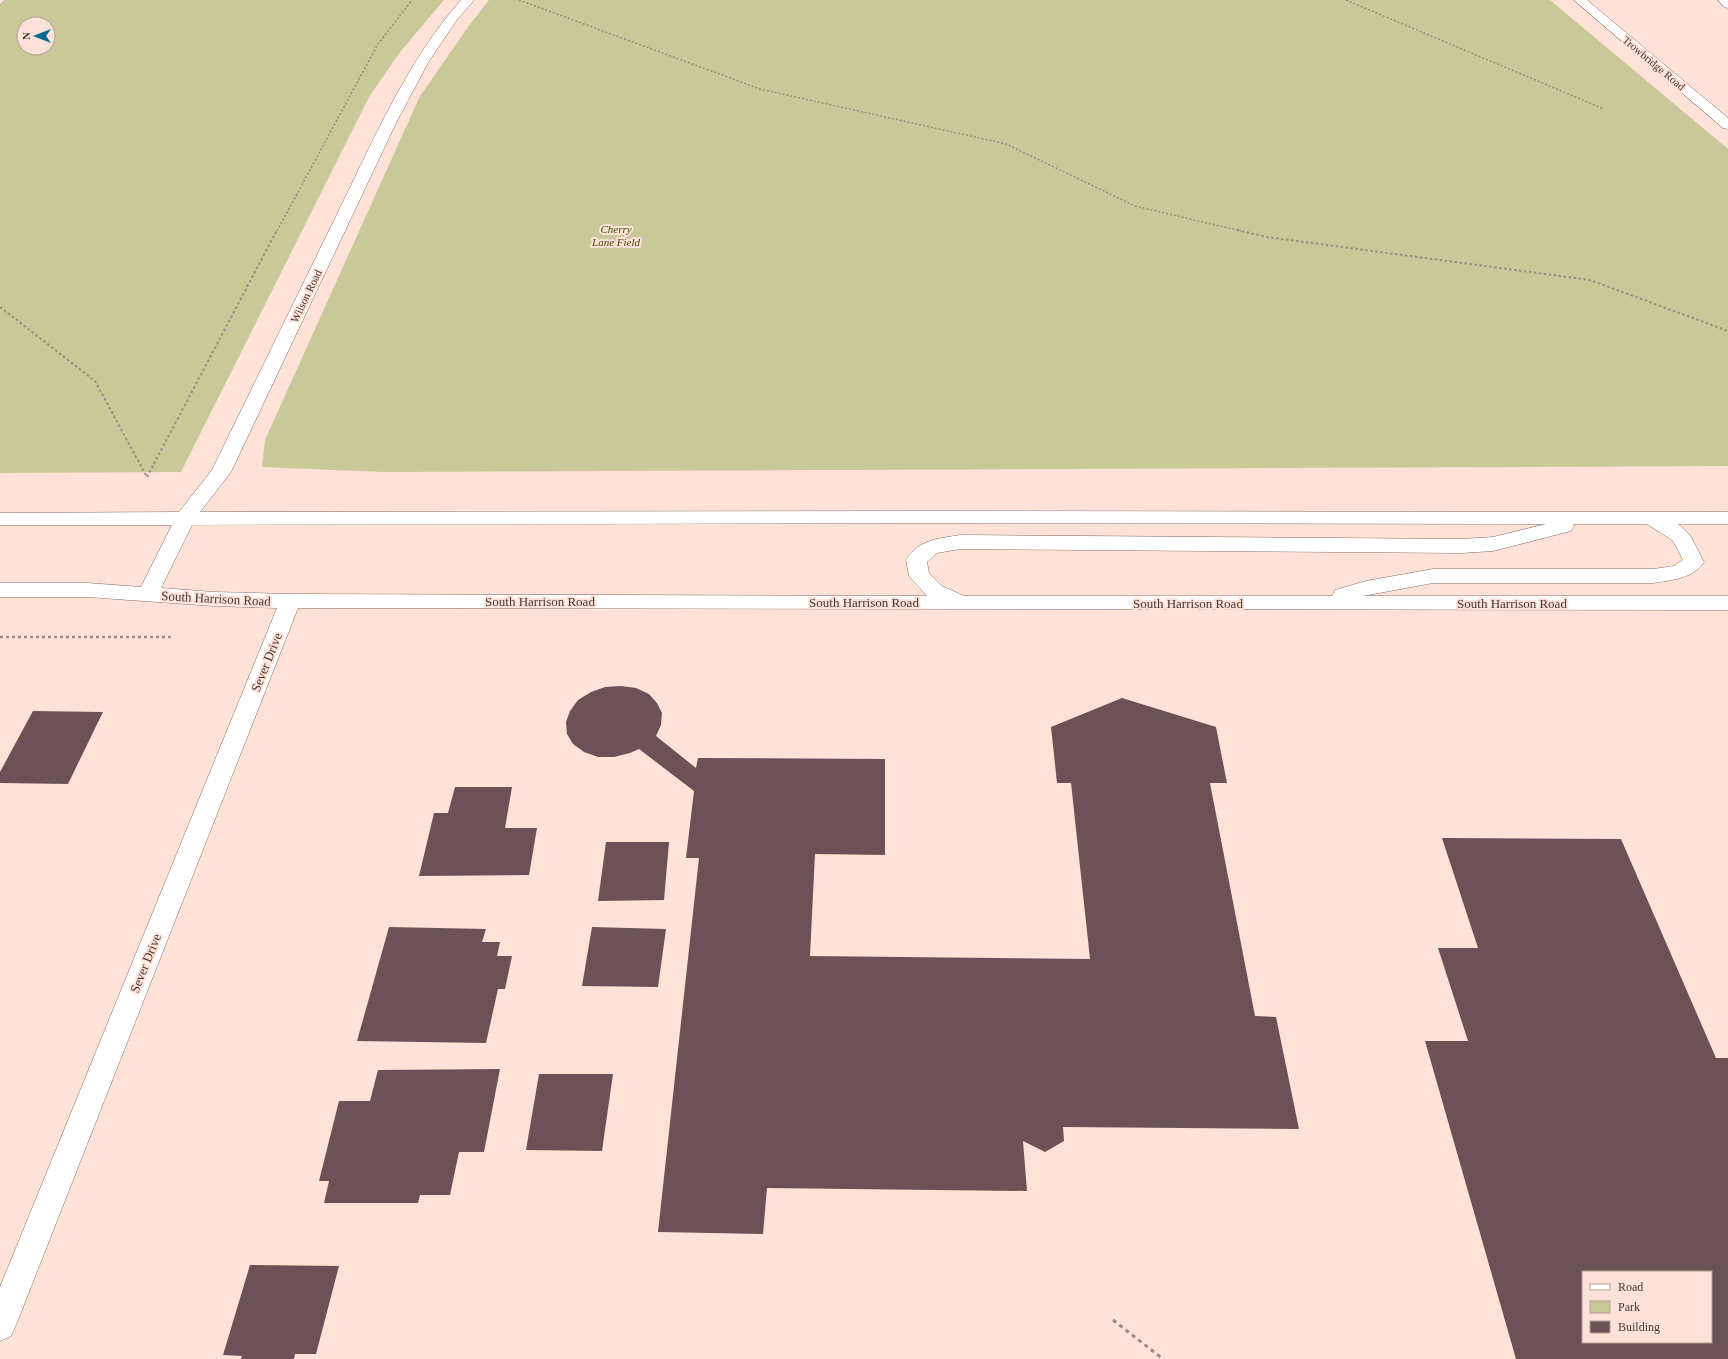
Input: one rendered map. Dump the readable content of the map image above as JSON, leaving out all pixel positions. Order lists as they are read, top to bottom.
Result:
{
  "streets": {
    "street": [
      "Trowbridge Road",
      "Wilson Road",
      "South Harrison Road",
      "Sever Drive"
    ]
  },
  "crossings": [
    ["Wilson Road", "South Harrison Road"],
    ["South Harrison Road", "Sever Drive"]
  ],
  "parks": ["Cherry Lane Field"],
  "legend": ["Road", "Park", "Building"],
  "north": "left"
}
